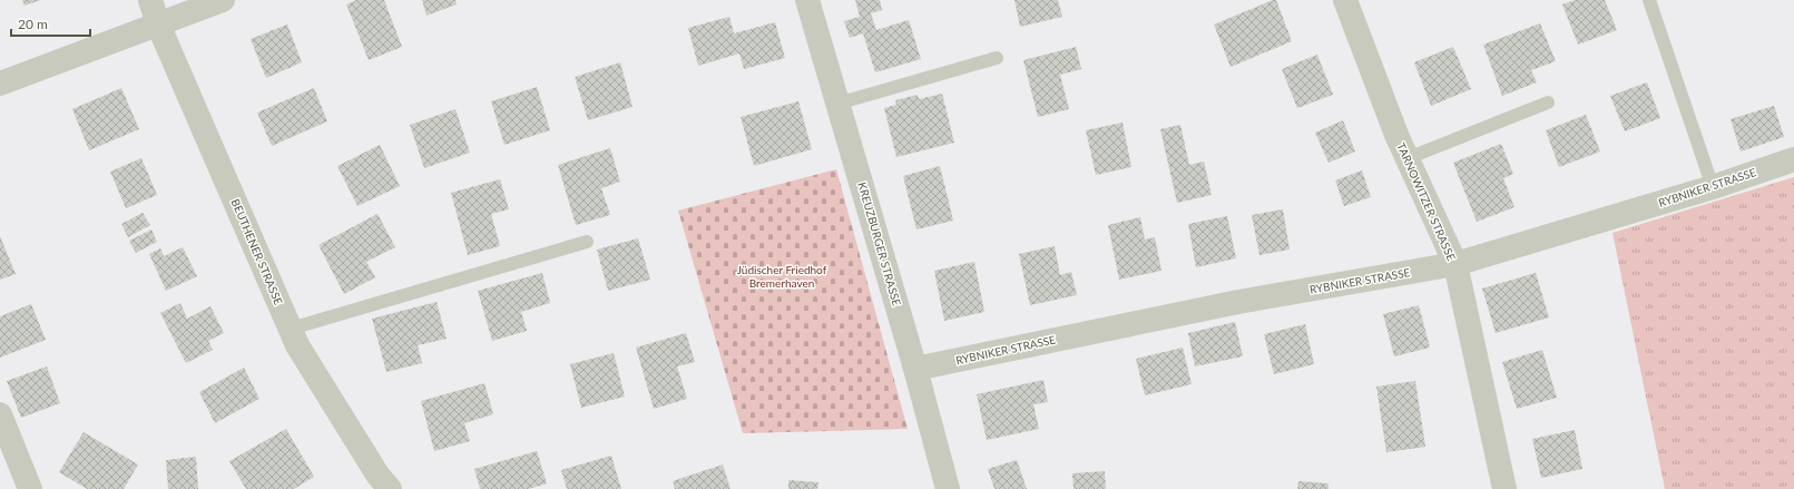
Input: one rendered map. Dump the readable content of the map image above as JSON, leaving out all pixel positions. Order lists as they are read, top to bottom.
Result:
{
  "streets": {
    "street": [
      "RYBNIKER STRASSE",
      "TARNOWITZER STRASSE",
      "KREUZBURGER STRASSE",
      "BEUTHENER STRASSE"
    ]
  },
  "crossings": [
    ["RYBNIKER STRASSE", "TARNOWITZER STRASSE"],
    ["RYBNIKER STRASSE", "KREUZBURGER STRASSE"]
  ],
  "parks": ["Jüdischer Friedhof Bremerhaven"],
  "scale_bar": "20 m"
}
